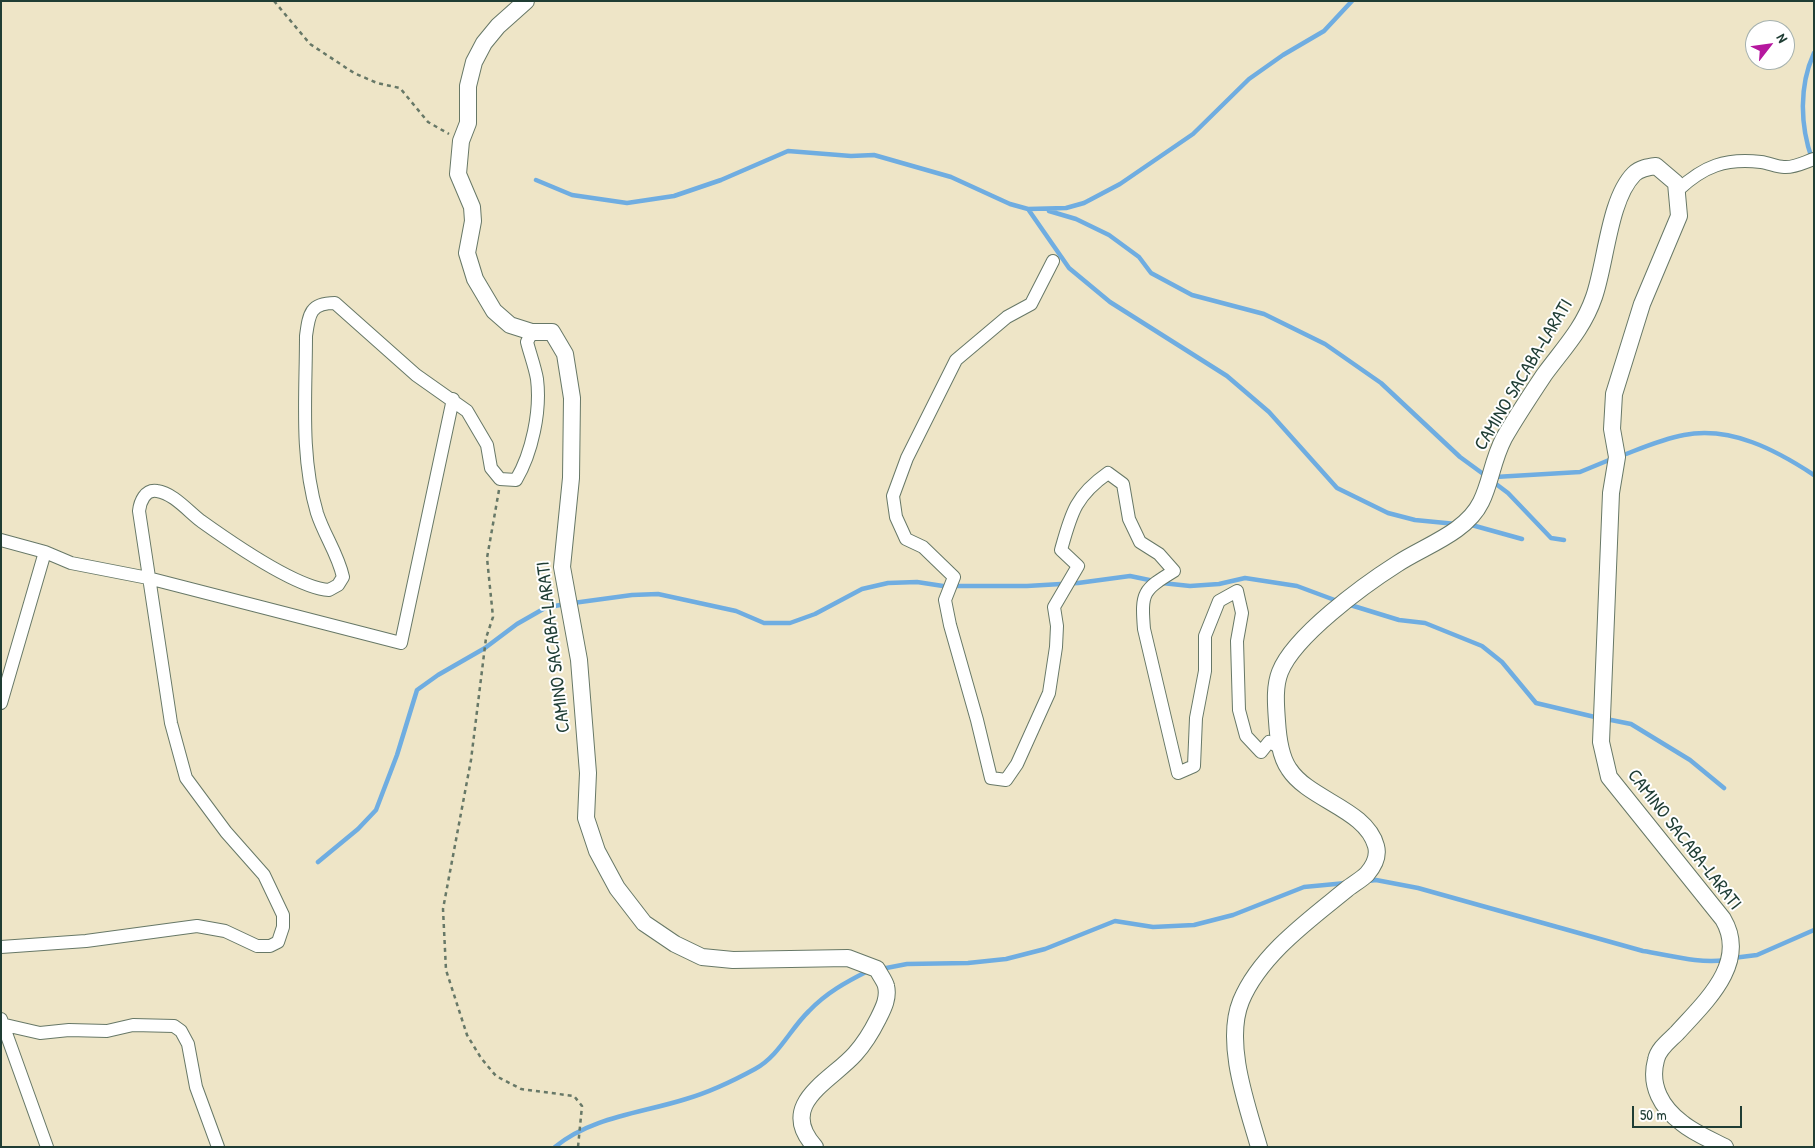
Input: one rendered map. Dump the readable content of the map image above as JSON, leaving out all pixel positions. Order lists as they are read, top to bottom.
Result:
{
  "streets": {
    "street": ["CAMINO SACABA-LARATI"]
  },
  "scale_bar": "50 m",
  "north": "top right"
}
